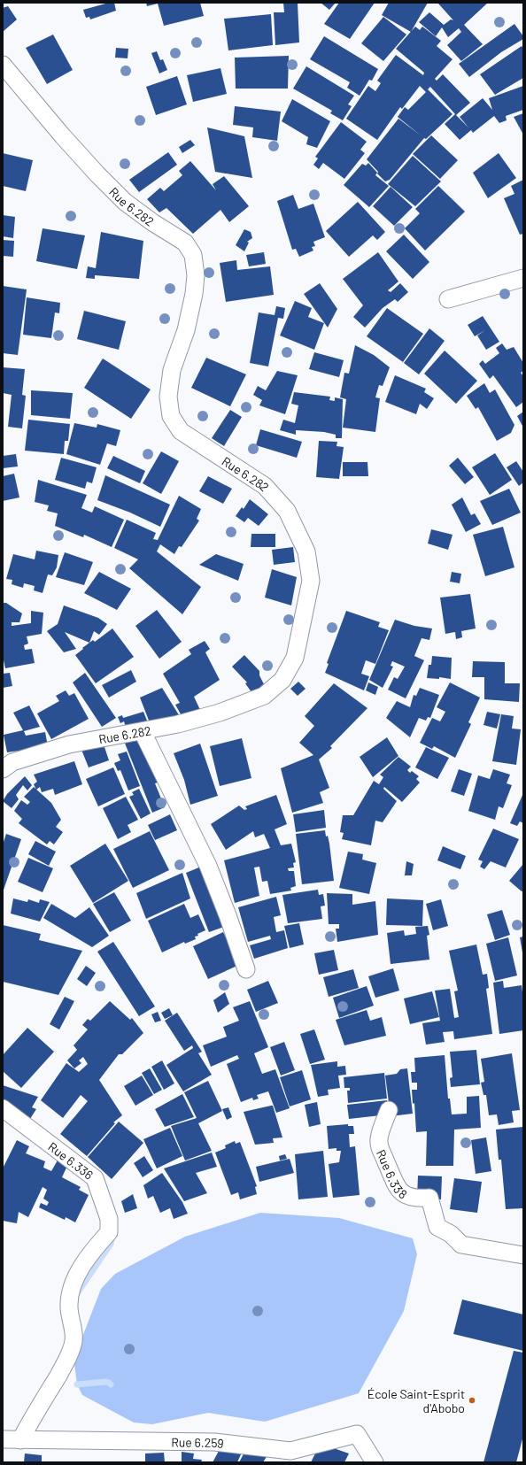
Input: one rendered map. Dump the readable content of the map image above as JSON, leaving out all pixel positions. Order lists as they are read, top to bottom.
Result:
{
  "streets": {
    "street": [
      "Rue 6.282",
      "Rue 6.336",
      "Rue 6.338",
      "Rue 6.259"
    ]
  },
  "crossings": [
    ["Rue 6.336", "Rue 6.259"]
  ],
  "places": ["École Saint-Esprit d'Abobo"]
}
